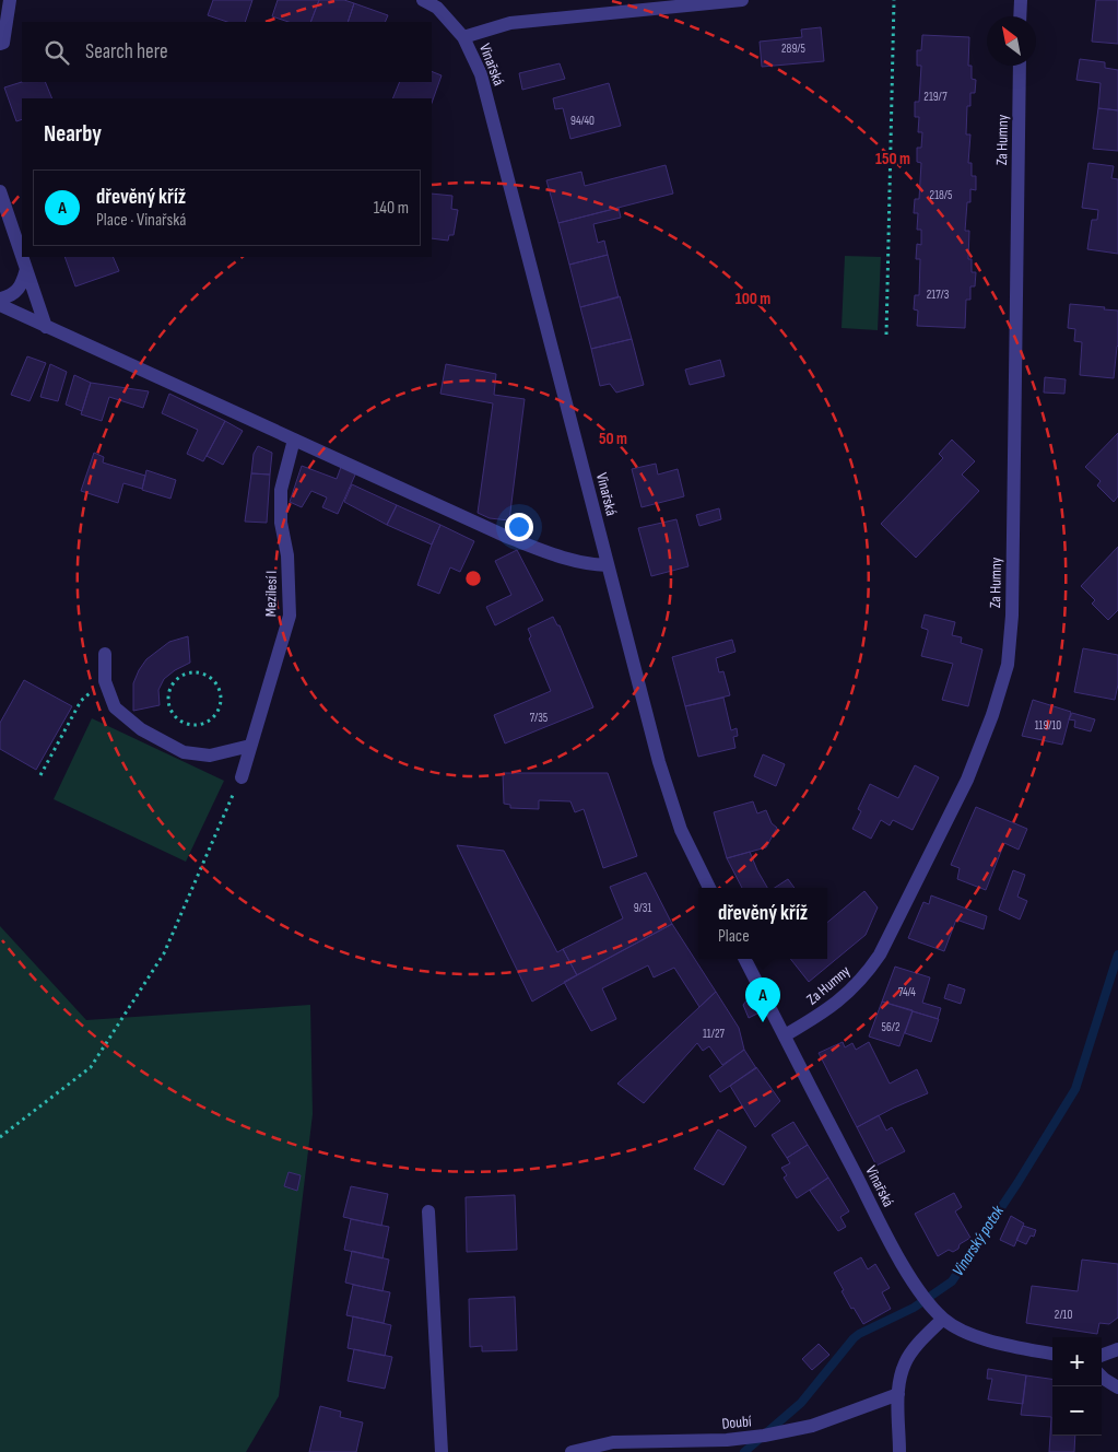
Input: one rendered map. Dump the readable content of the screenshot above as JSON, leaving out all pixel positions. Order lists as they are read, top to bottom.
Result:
{
  "streets": {
    "street": [
      "Vinařská",
      "Za Humny",
      "Mezilesí I",
      "Doubí"
    ]
  },
  "crossings": [
    ["Vinařská", "Za Humny"]
  ],
  "water": ["Vinarský potok"],
  "house_numbers": [
    "289/5",
    "219/7",
    "94/40",
    "218/5",
    "217/3",
    "7/35",
    "119/10",
    "9/31",
    "74/4",
    "56/2",
    "11/27",
    "2/10"
  ],
  "north": "top left",
  "page": {
    "search": "Search here",
    "heading": "Nearby",
    "list": [
      {
        "mark": "A",
        "name": "dřevěný kříž",
        "note": "Place · Vinařská",
        "value": "140 m"
      }
    ],
    "popup": ["dřevěný kříž", "Place"],
    "pins": "A",
    "map_buttons": ["+", "−"]
  },
  "rings": ["150 m", "100 m", "50 m"]
}
